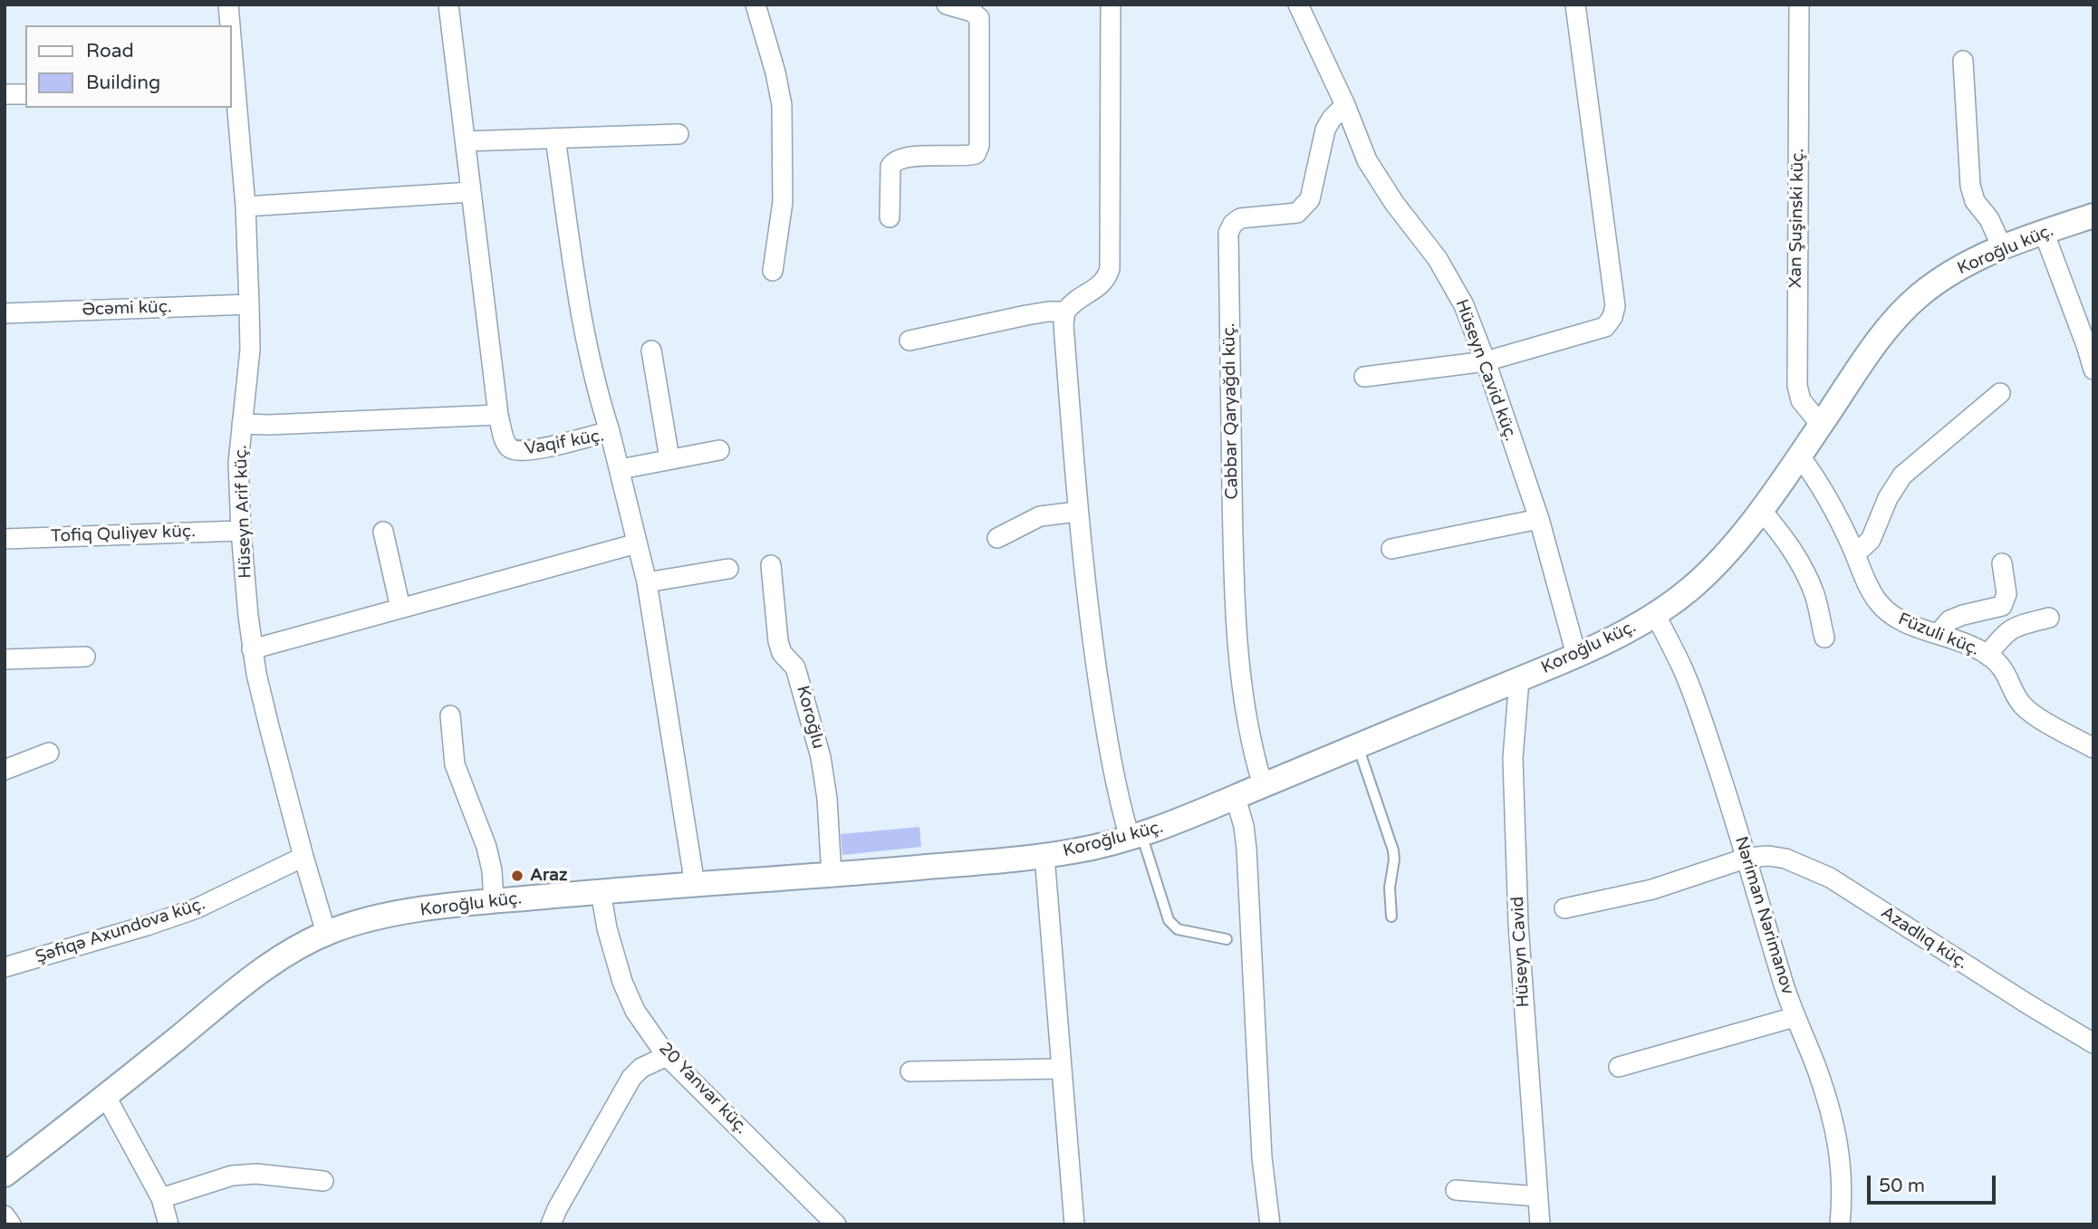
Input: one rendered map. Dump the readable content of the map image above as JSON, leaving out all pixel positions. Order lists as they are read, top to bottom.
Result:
{
  "streets": {
    "street": [
      "Xan Şuşinski küç.",
      "Koroğlu küç.",
      "Əcəmi küç.",
      "Hüseyn Cavid küç.",
      "Cabbar Qaryağdı küç.",
      "Vaqif küç.",
      "Hüseyn Arif küç.",
      "Tofiq Quliyev küç.",
      "Füzuli küç.",
      "Koroğlu",
      "Nəriman Nərimanov",
      "Şəfiqə Axundova küç.",
      "Azadlıq küç.",
      "Hüseyn Cavid",
      "20 Yanvar küç."
    ]
  },
  "crossings": [
    ["Xan Şuşinski küç.", "Koroğlu küç."],
    ["Koroğlu küç.", "Hüseyn Cavid küç."],
    ["Koroğlu küç.", "Cabbar Qaryağdı küç."],
    ["Koroğlu küç.", "Vaqif küç."],
    ["Koroğlu küç.", "Hüseyn Arif küç."],
    ["Koroğlu küç.", "Füzuli küç."],
    ["Koroğlu küç.", "Koroğlu"],
    ["Koroğlu küç.", "Nəriman Nərimanov"],
    ["Koroğlu küç.", "Hüseyn Cavid"],
    ["Koroğlu küç.", "20 Yanvar küç."],
    ["Əcəmi küç.", "Hüseyn Arif küç."],
    ["Hüseyn Cavid küç.", "Cabbar Qaryağdı küç."],
    ["Hüseyn Arif küç.", "Tofiq Quliyev küç."],
    ["Hüseyn Arif küç.", "Şəfiqə Axundova küç."],
    ["Nəriman Nərimanov", "Azadlıq küç."]
  ],
  "places": ["Araz"],
  "legend": ["Road", "Building"],
  "scale_bar": "50 m"
}
